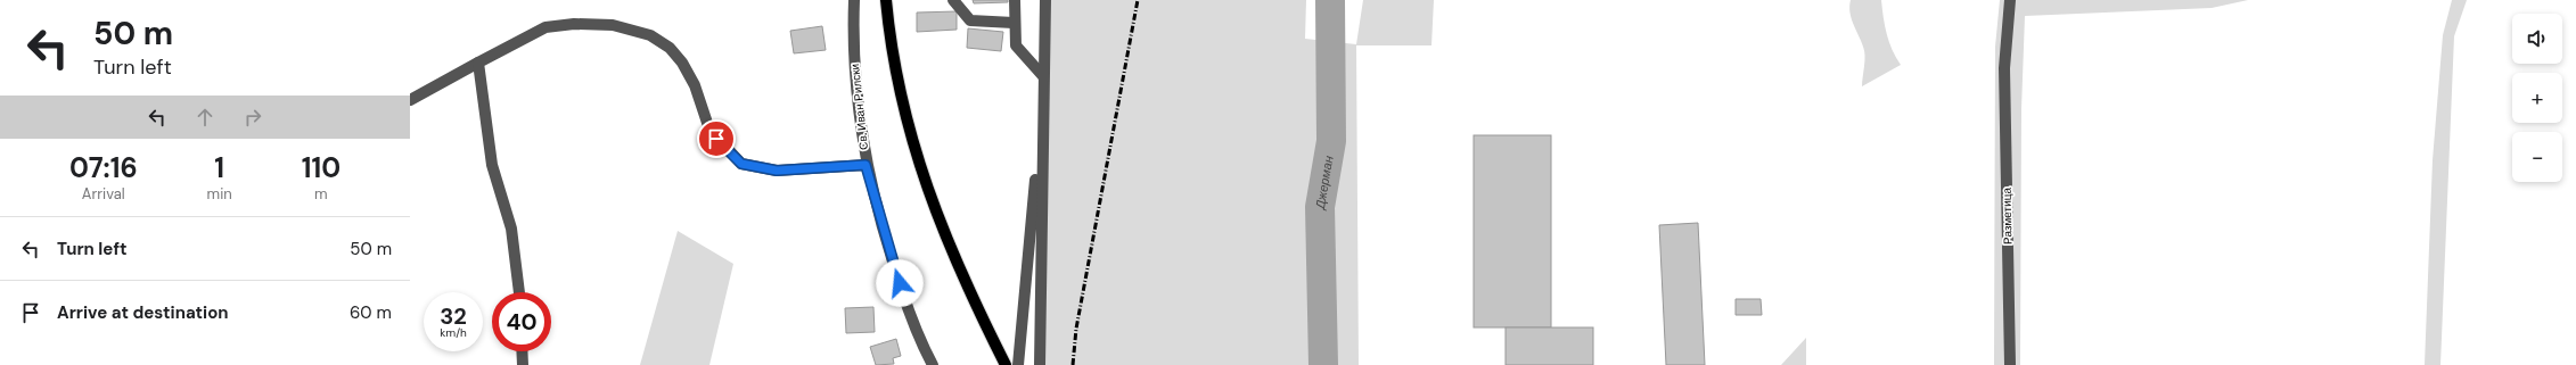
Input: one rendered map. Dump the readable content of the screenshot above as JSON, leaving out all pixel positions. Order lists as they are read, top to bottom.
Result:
{
  "streets": {
    "street": ["Св. Иван Рилски", "Разметица"]
  },
  "water": ["Джерман"],
  "page": {
    "turn": ["50 m", "Turn left"],
    "map_buttons": ["+", "−"],
    "eta": [
      "07:16",
      "Arrival",
      "1",
      "min",
      "110",
      "m"
    ],
    "list": [
      {
        "name": "Turn left",
        "value": "50 m"
      },
      {
        "name": "Arrive at destination",
        "value": "60 m"
      }
    ],
    "speed": "32 km/h",
    "limit": "40"
  }
}
